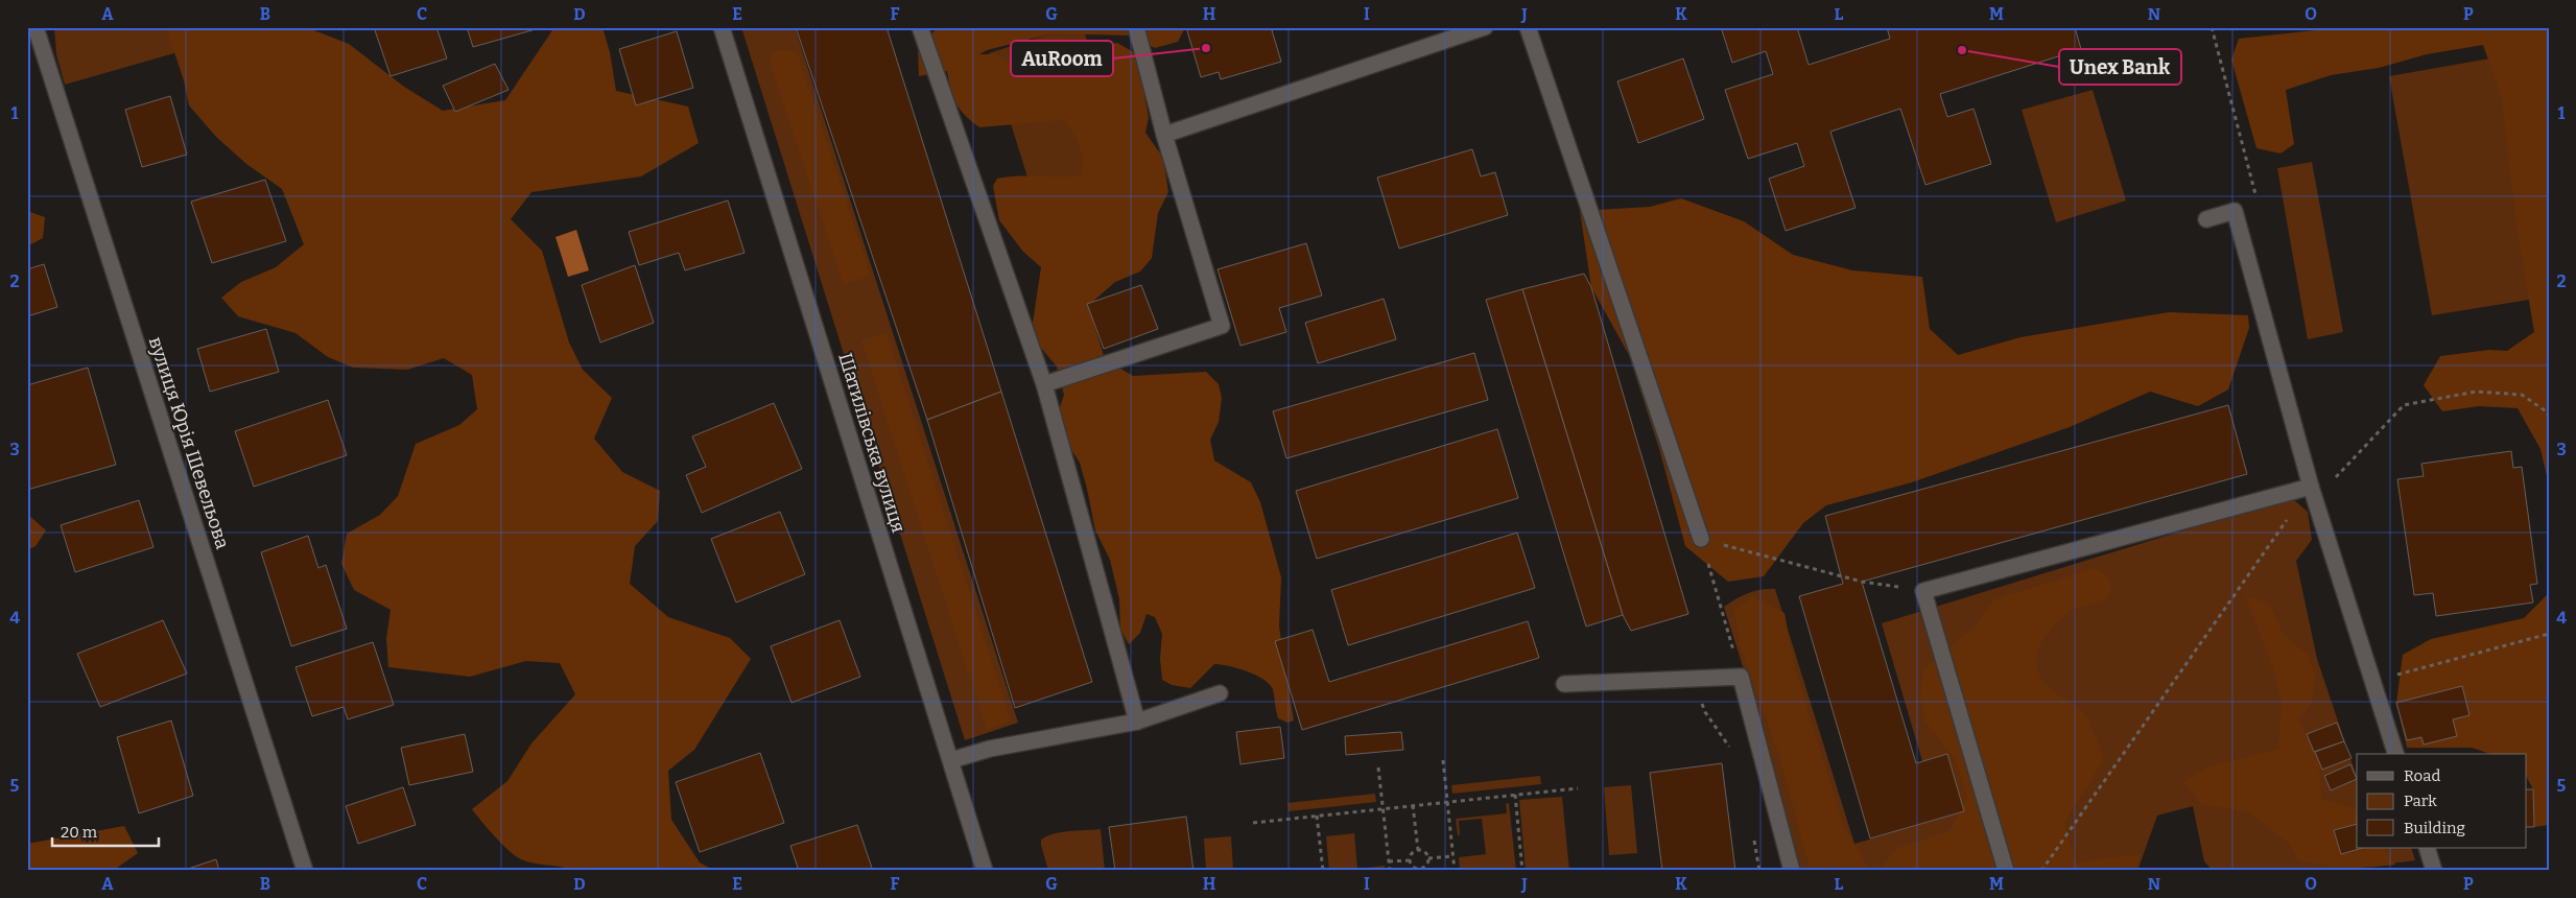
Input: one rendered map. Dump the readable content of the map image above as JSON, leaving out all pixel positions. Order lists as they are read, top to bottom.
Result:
{
  "streets": {
    "street": ["вулиця Юрія Шевельова", "Шатилівська вулиця"]
  },
  "places": ["AuRoom", "Unex Bank"],
  "legend": ["Road", "Park", "Building"],
  "scale_bar": "20 m",
  "grid": {
    "columns": [
      "A",
      "B",
      "C",
      "D",
      "E",
      "F",
      "G",
      "H",
      "I",
      "J",
      "K",
      "L",
      "M",
      "N",
      "O",
      "P"
    ],
    "rows": [
      "1",
      "2",
      "3",
      "4",
      "5"
    ]
  }
}
